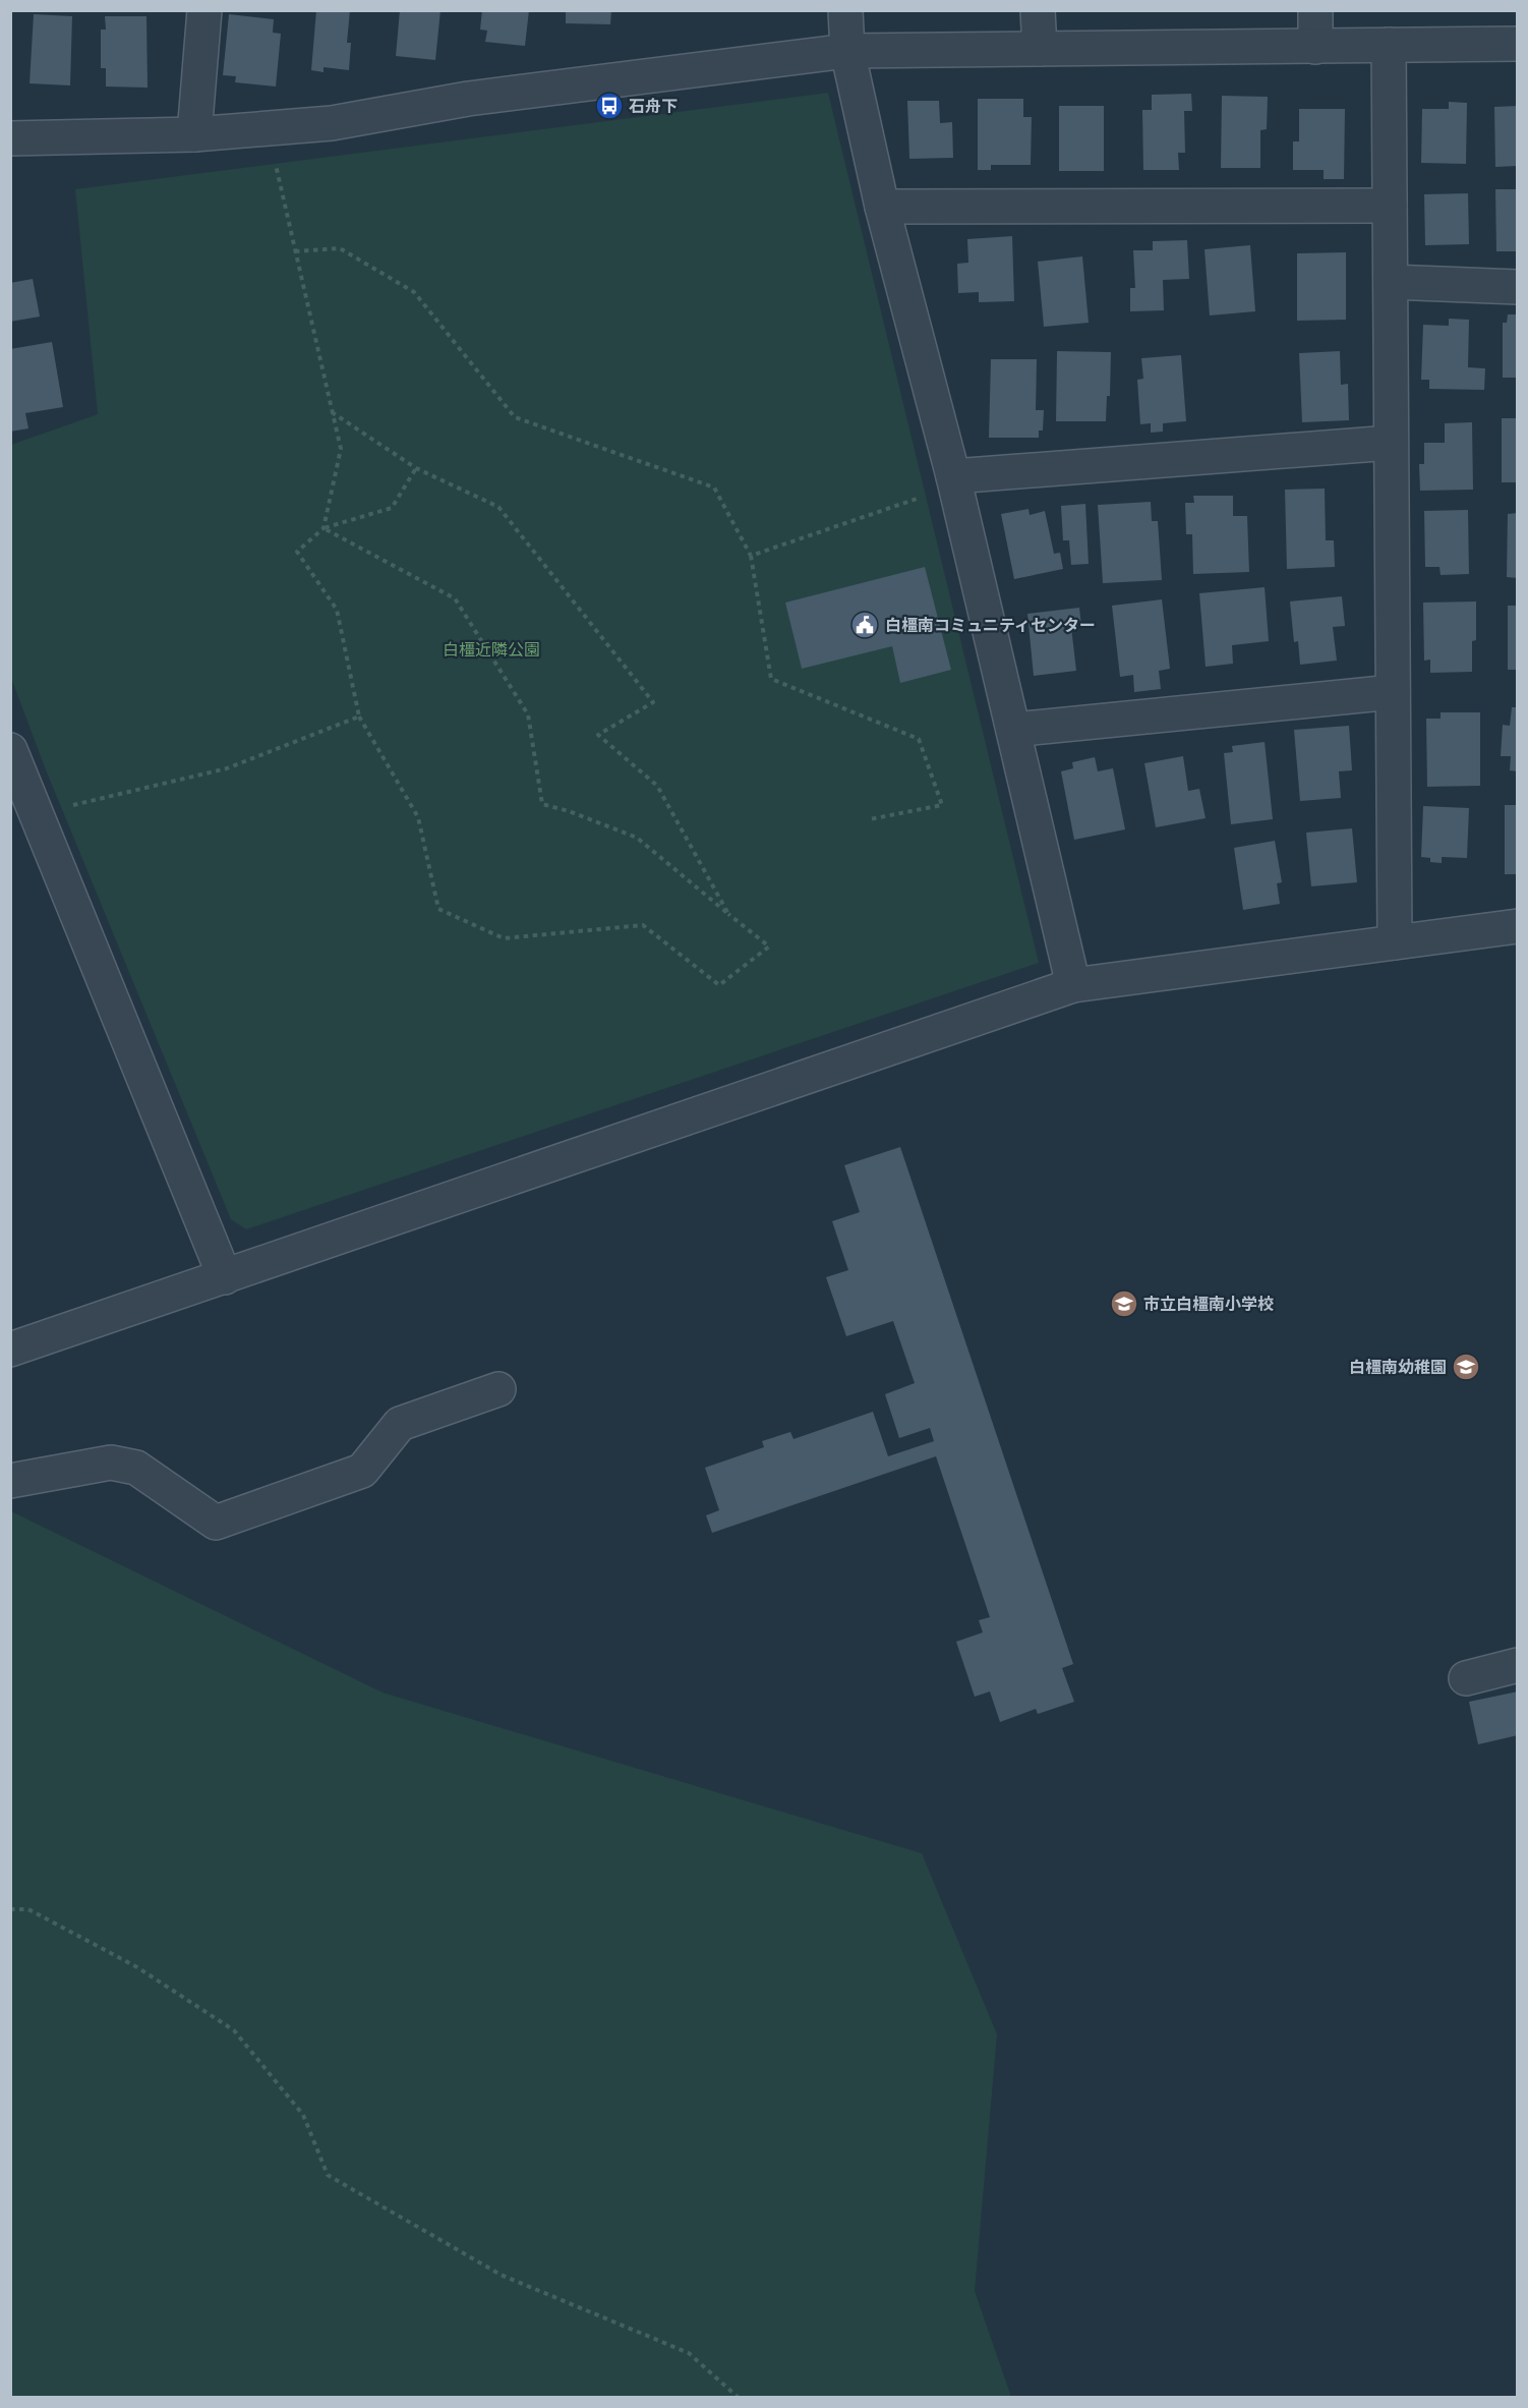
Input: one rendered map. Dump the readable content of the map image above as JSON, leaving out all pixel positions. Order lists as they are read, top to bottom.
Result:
{
  "parks": ["白橿近隣公園"],
  "places": {
    "bus stop": ["石舟下"],
    "public building": ["白橿南コミュニティセンター"],
    "school or university": ["市立白橿南小学校", "白橿南幼稚園"]
  }
}
